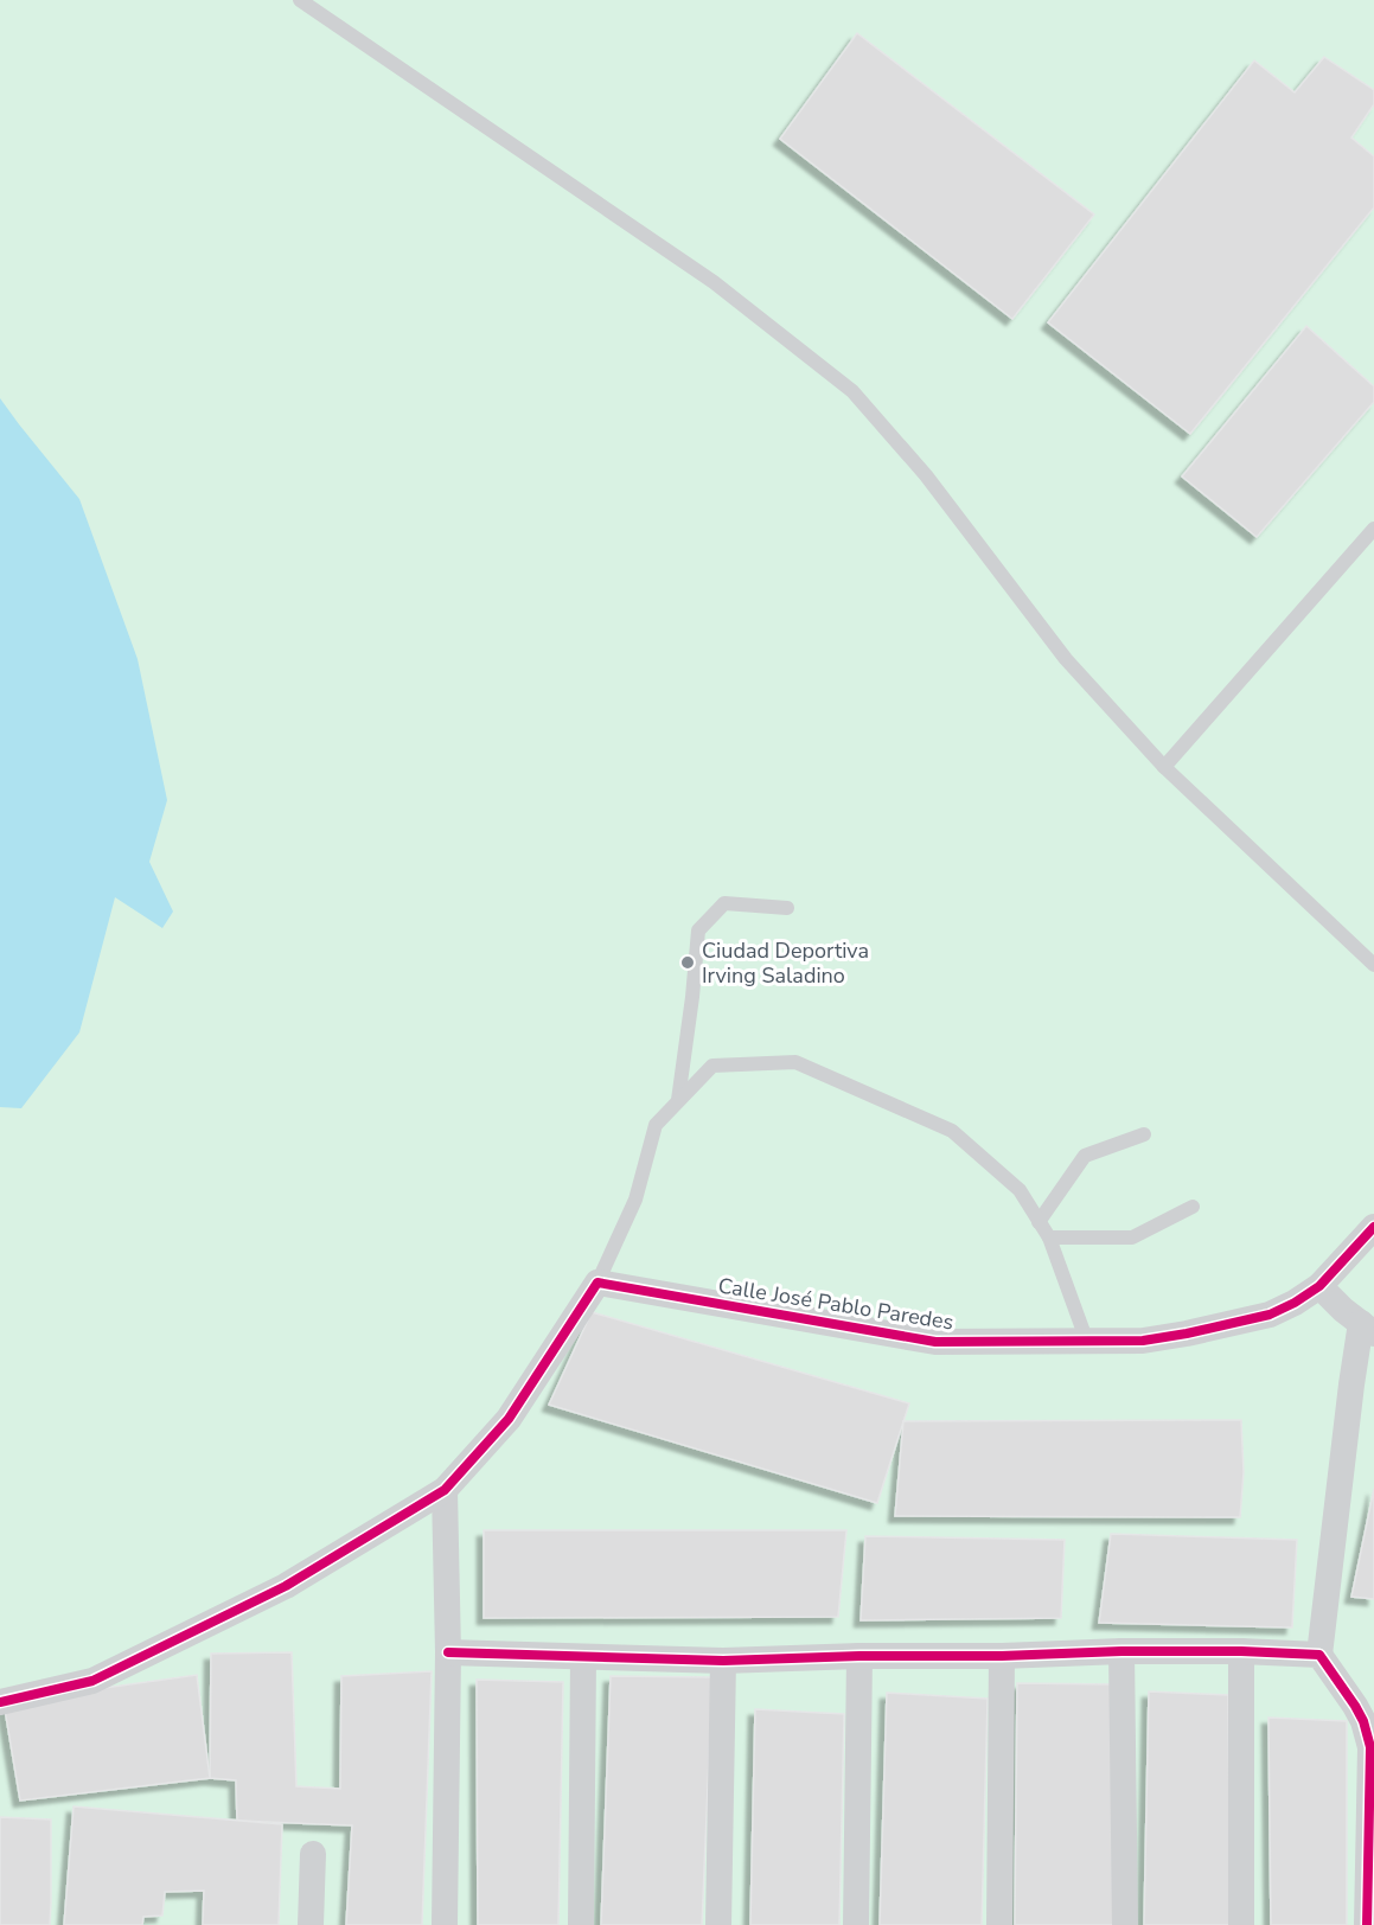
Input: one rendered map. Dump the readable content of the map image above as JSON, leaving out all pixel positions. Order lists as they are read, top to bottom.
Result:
{
  "streets": {
    "street": ["Calle José Pablo Paredes"]
  },
  "places": ["Ciudad Deportiva Irving Saladino"]
}
